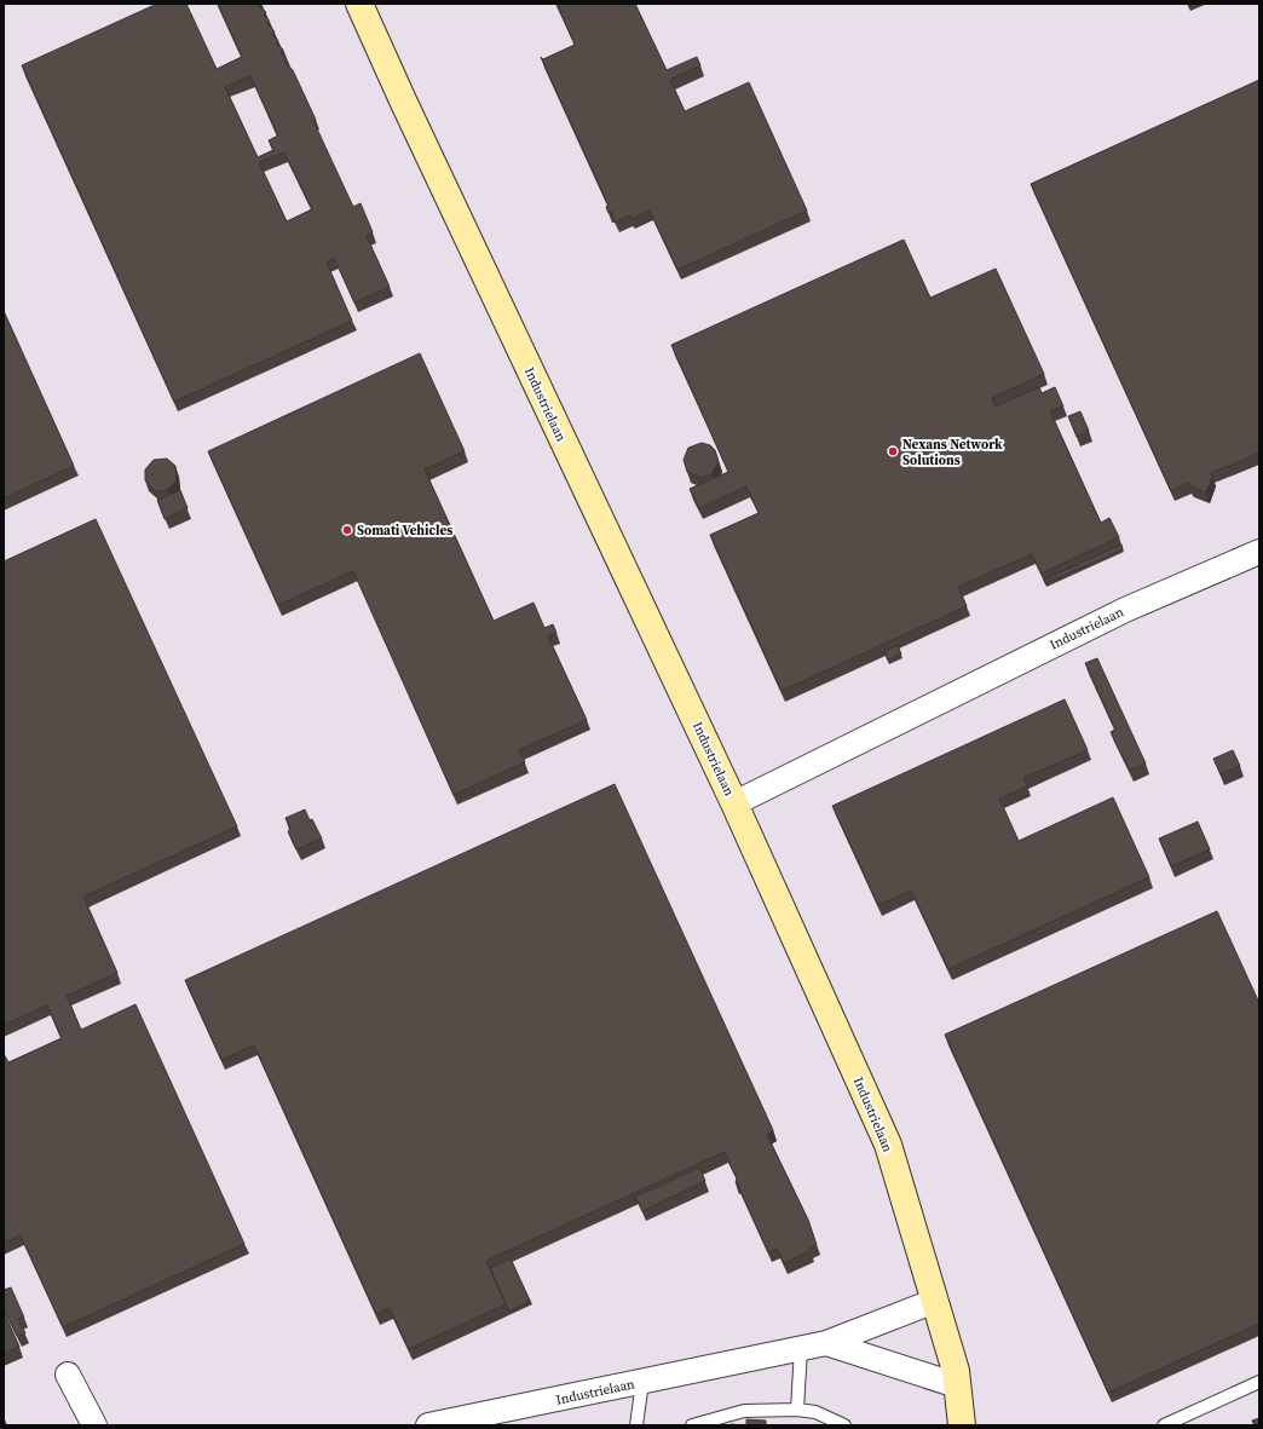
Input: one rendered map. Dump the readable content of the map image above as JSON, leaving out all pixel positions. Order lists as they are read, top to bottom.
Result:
{
  "streets": {
    "street": ["Industrielaan"]
  },
  "places": ["Nexans Network Solutions", "Somati Vehicles"]
}
